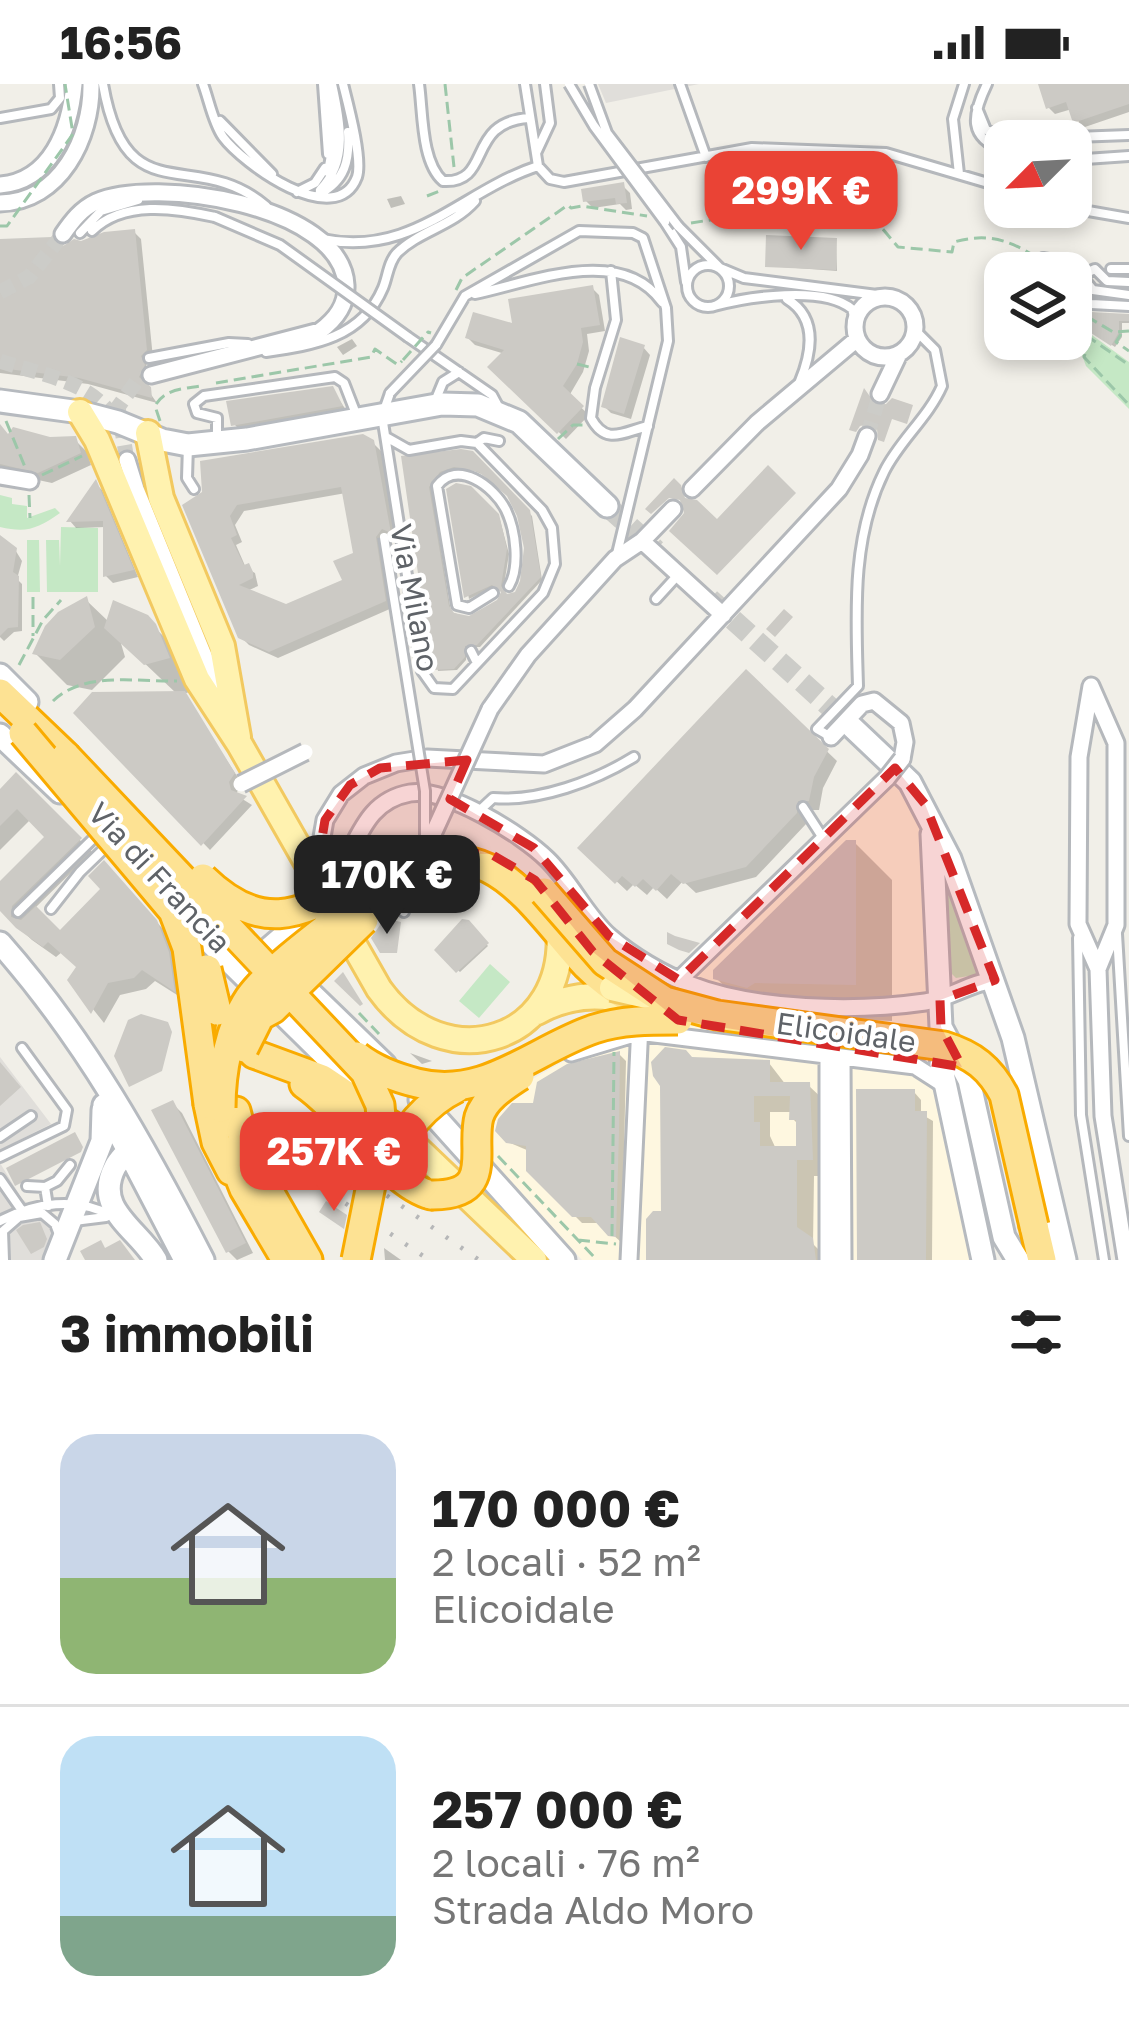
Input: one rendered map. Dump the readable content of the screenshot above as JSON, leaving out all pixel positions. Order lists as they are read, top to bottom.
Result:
{
  "streets": {
    "highway": ["Elicoidale"],
    "main road": ["Via di Francia"],
    "lane": ["Via Milano"]
  },
  "crossings": [
    ["Via di Francia", "Elicoidale"]
  ],
  "north": "bottom left",
  "page": {
    "status": "16:56",
    "price": ["299K €", "170K €", "257K €"],
    "heading": "3 immobili",
    "list": [
      {
        "name": "170 000 €",
        "note": "2 locali · 52 m² · Elicoidale"
      },
      {
        "name": "257 000 €",
        "note": "2 locali · 76 m² · Strada Aldo Moro"
      }
    ]
  }
}
